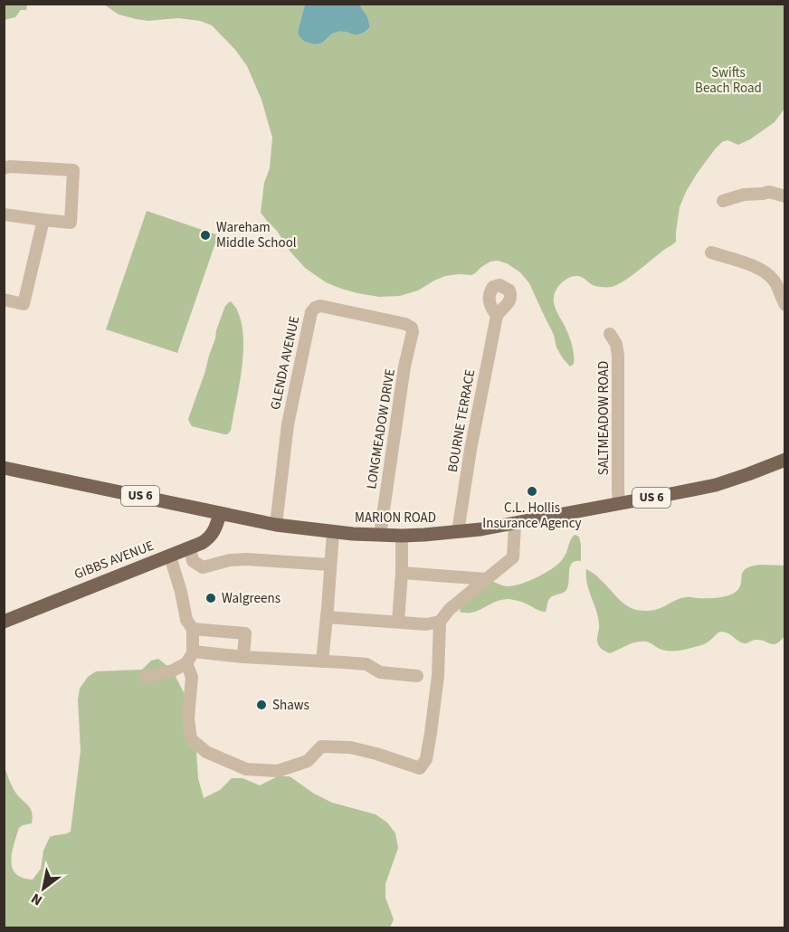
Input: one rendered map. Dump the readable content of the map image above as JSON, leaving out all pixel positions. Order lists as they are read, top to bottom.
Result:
{
  "streets": {
    "main road": ["US 6", "MARION ROAD", "GIBBS AVENUE"],
    "street": [
      "GLENDA AVENUE",
      "SALTMEADOW ROAD",
      "BOURNE TERRACE",
      "LONGMEADOW DRIVE"
    ]
  },
  "crossings": [
    ["GLENDA AVENUE", "LONGMEADOW DRIVE"],
    ["GLENDA AVENUE", "MARION ROAD"],
    ["SALTMEADOW ROAD", "MARION ROAD"],
    ["BOURNE TERRACE", "MARION ROAD"],
    ["LONGMEADOW DRIVE", "MARION ROAD"],
    ["MARION ROAD", "GIBBS AVENUE"]
  ],
  "parks": ["Swifts Beach Road"],
  "places": [
    "Wareham Middle School",
    "C.L. Hollis Insurance Agency",
    "Walgreens",
    "Shaws"
  ],
  "north": "bottom left"
}
